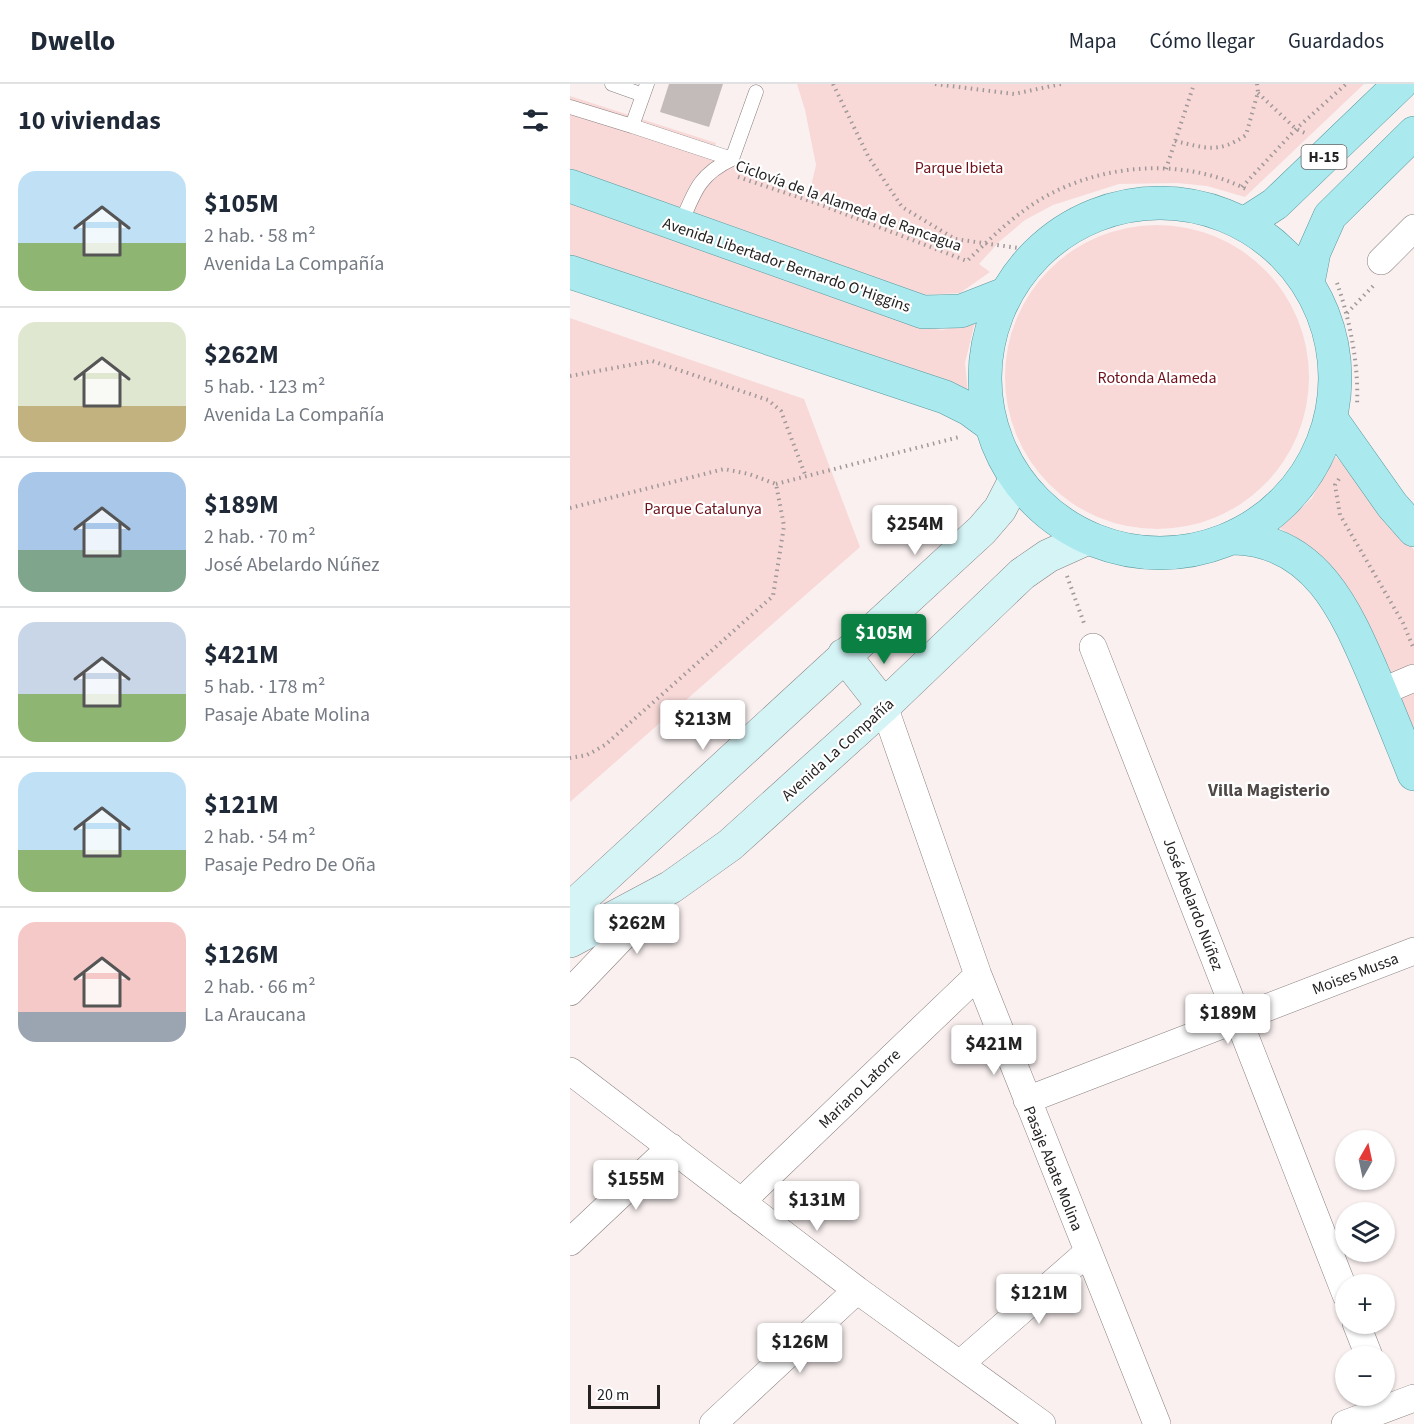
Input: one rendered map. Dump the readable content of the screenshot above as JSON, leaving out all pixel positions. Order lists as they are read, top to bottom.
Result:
{
  "streets": {
    "main road": ["H-15", "Avenida Libertador Bernardo O'Higgins", "Avenida La Compañía"],
    "street": [
      "José Abelardo Núñez",
      "Moises Mussa",
      "Mariano Latorre",
      "Pasaje Abate Molina"
    ],
    "path": ["Ciclovía de la Alameda de Rancagua"]
  },
  "crossings": [
    ["H-15", "Ciclovía de la Alameda de Rancagua"],
    ["Avenida La Compañía", "Pasaje Abate Molina"],
    ["José Abelardo Núñez", "Moises Mussa"],
    ["Moises Mussa", "Pasaje Abate Molina"],
    ["Mariano Latorre", "Pasaje Abate Molina"]
  ],
  "districts": ["Villa Magisterio"],
  "parks": ["Parque Ibieta", "Rotonda Alameda", "Parque Catalunya"],
  "scale_bar": "20 m",
  "north": "top",
  "page": {
    "header": "Dwello",
    "nav": ["Mapa", "Cómo llegar", "Guardados"],
    "heading": "10 viviendas",
    "list": [
      {
        "name": "$105M",
        "note": "2 hab. · 58 m² · Avenida La Compañía"
      },
      {
        "name": "$262M",
        "note": "5 hab. · 123 m² · Avenida La Compañía"
      },
      {
        "name": "$189M",
        "note": "2 hab. · 70 m² · José Abelardo Núñez"
      },
      {
        "name": "$421M",
        "note": "5 hab. · 178 m² · Pasaje Abate Molina"
      },
      {
        "name": "$121M",
        "note": "2 hab. · 54 m² · Pasaje Pedro De Oña"
      },
      {
        "name": "$126M",
        "note": "2 hab. · 66 m² · La Araucana"
      }
    ],
    "price": [
      "$254M",
      "$105M",
      "$213M",
      "$262M",
      "$189M",
      "$421M",
      "$155M",
      "$131M",
      "$121M",
      "$126M"
    ],
    "map_buttons": ["+", "−"],
    "scale": "20 m"
  }
}
